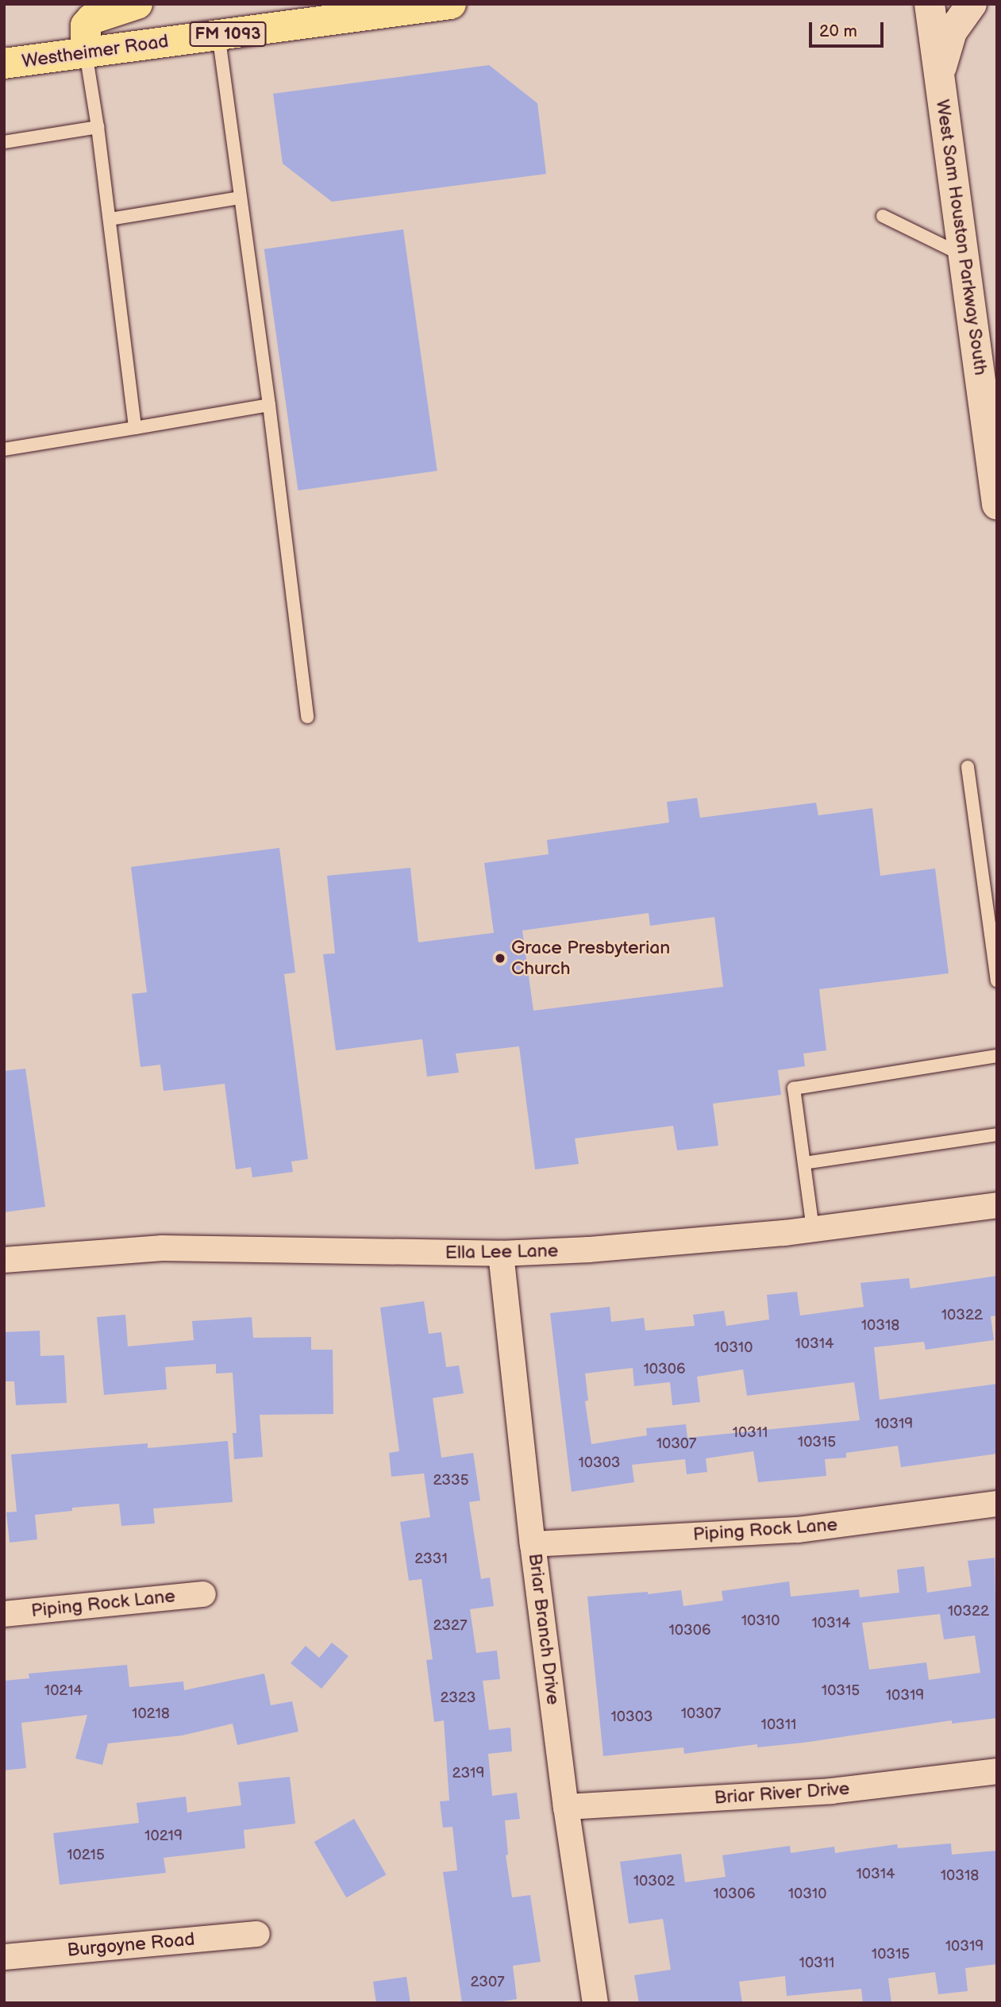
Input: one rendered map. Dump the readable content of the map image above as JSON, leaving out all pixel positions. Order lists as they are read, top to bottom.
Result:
{
  "streets": {
    "main road": ["FM 1093", "Westheimer Road", "West Sam Houston Parkway South"],
    "street": [
      "Ella Lee Lane",
      "Piping Rock Lane",
      "Briar Branch Drive",
      "Briar River Drive",
      "Burgoyne Road"
    ]
  },
  "crossings": [
    ["Ella Lee Lane", "Briar Branch Drive"],
    ["Piping Rock Lane", "Briar Branch Drive"],
    ["Briar Branch Drive", "Briar River Drive"]
  ],
  "places": ["Grace Presbyterian Church"],
  "house_numbers": [
    "10322",
    "10318",
    "10314",
    "10310",
    "10306",
    "10319",
    "10311",
    "10315",
    "10307",
    "10303",
    "2335",
    "2331",
    "10322",
    "10310",
    "10314",
    "2327",
    "10306",
    "10214",
    "10315",
    "10319",
    "2323",
    "10218",
    "10307",
    "10303",
    "10311",
    "2319",
    "10219",
    "10215",
    "10314",
    "10318",
    "10302",
    "10306",
    "10310",
    "10319",
    "10315",
    "10311",
    "2307"
  ],
  "scale_bar": "20 m"
}
